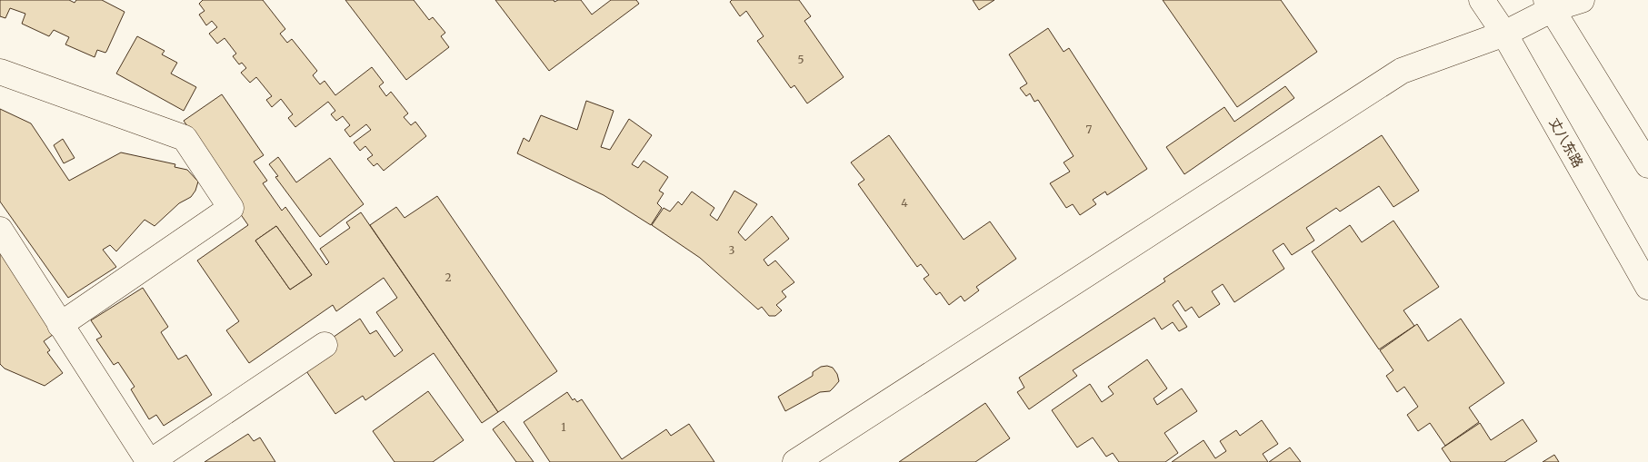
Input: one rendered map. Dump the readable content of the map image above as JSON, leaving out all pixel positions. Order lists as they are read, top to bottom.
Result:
{
  "streets": {
    "street": ["丈八东路"]
  },
  "house_numbers": [
    "5",
    "7",
    "4",
    "3",
    "2",
    "1"
  ]
}
